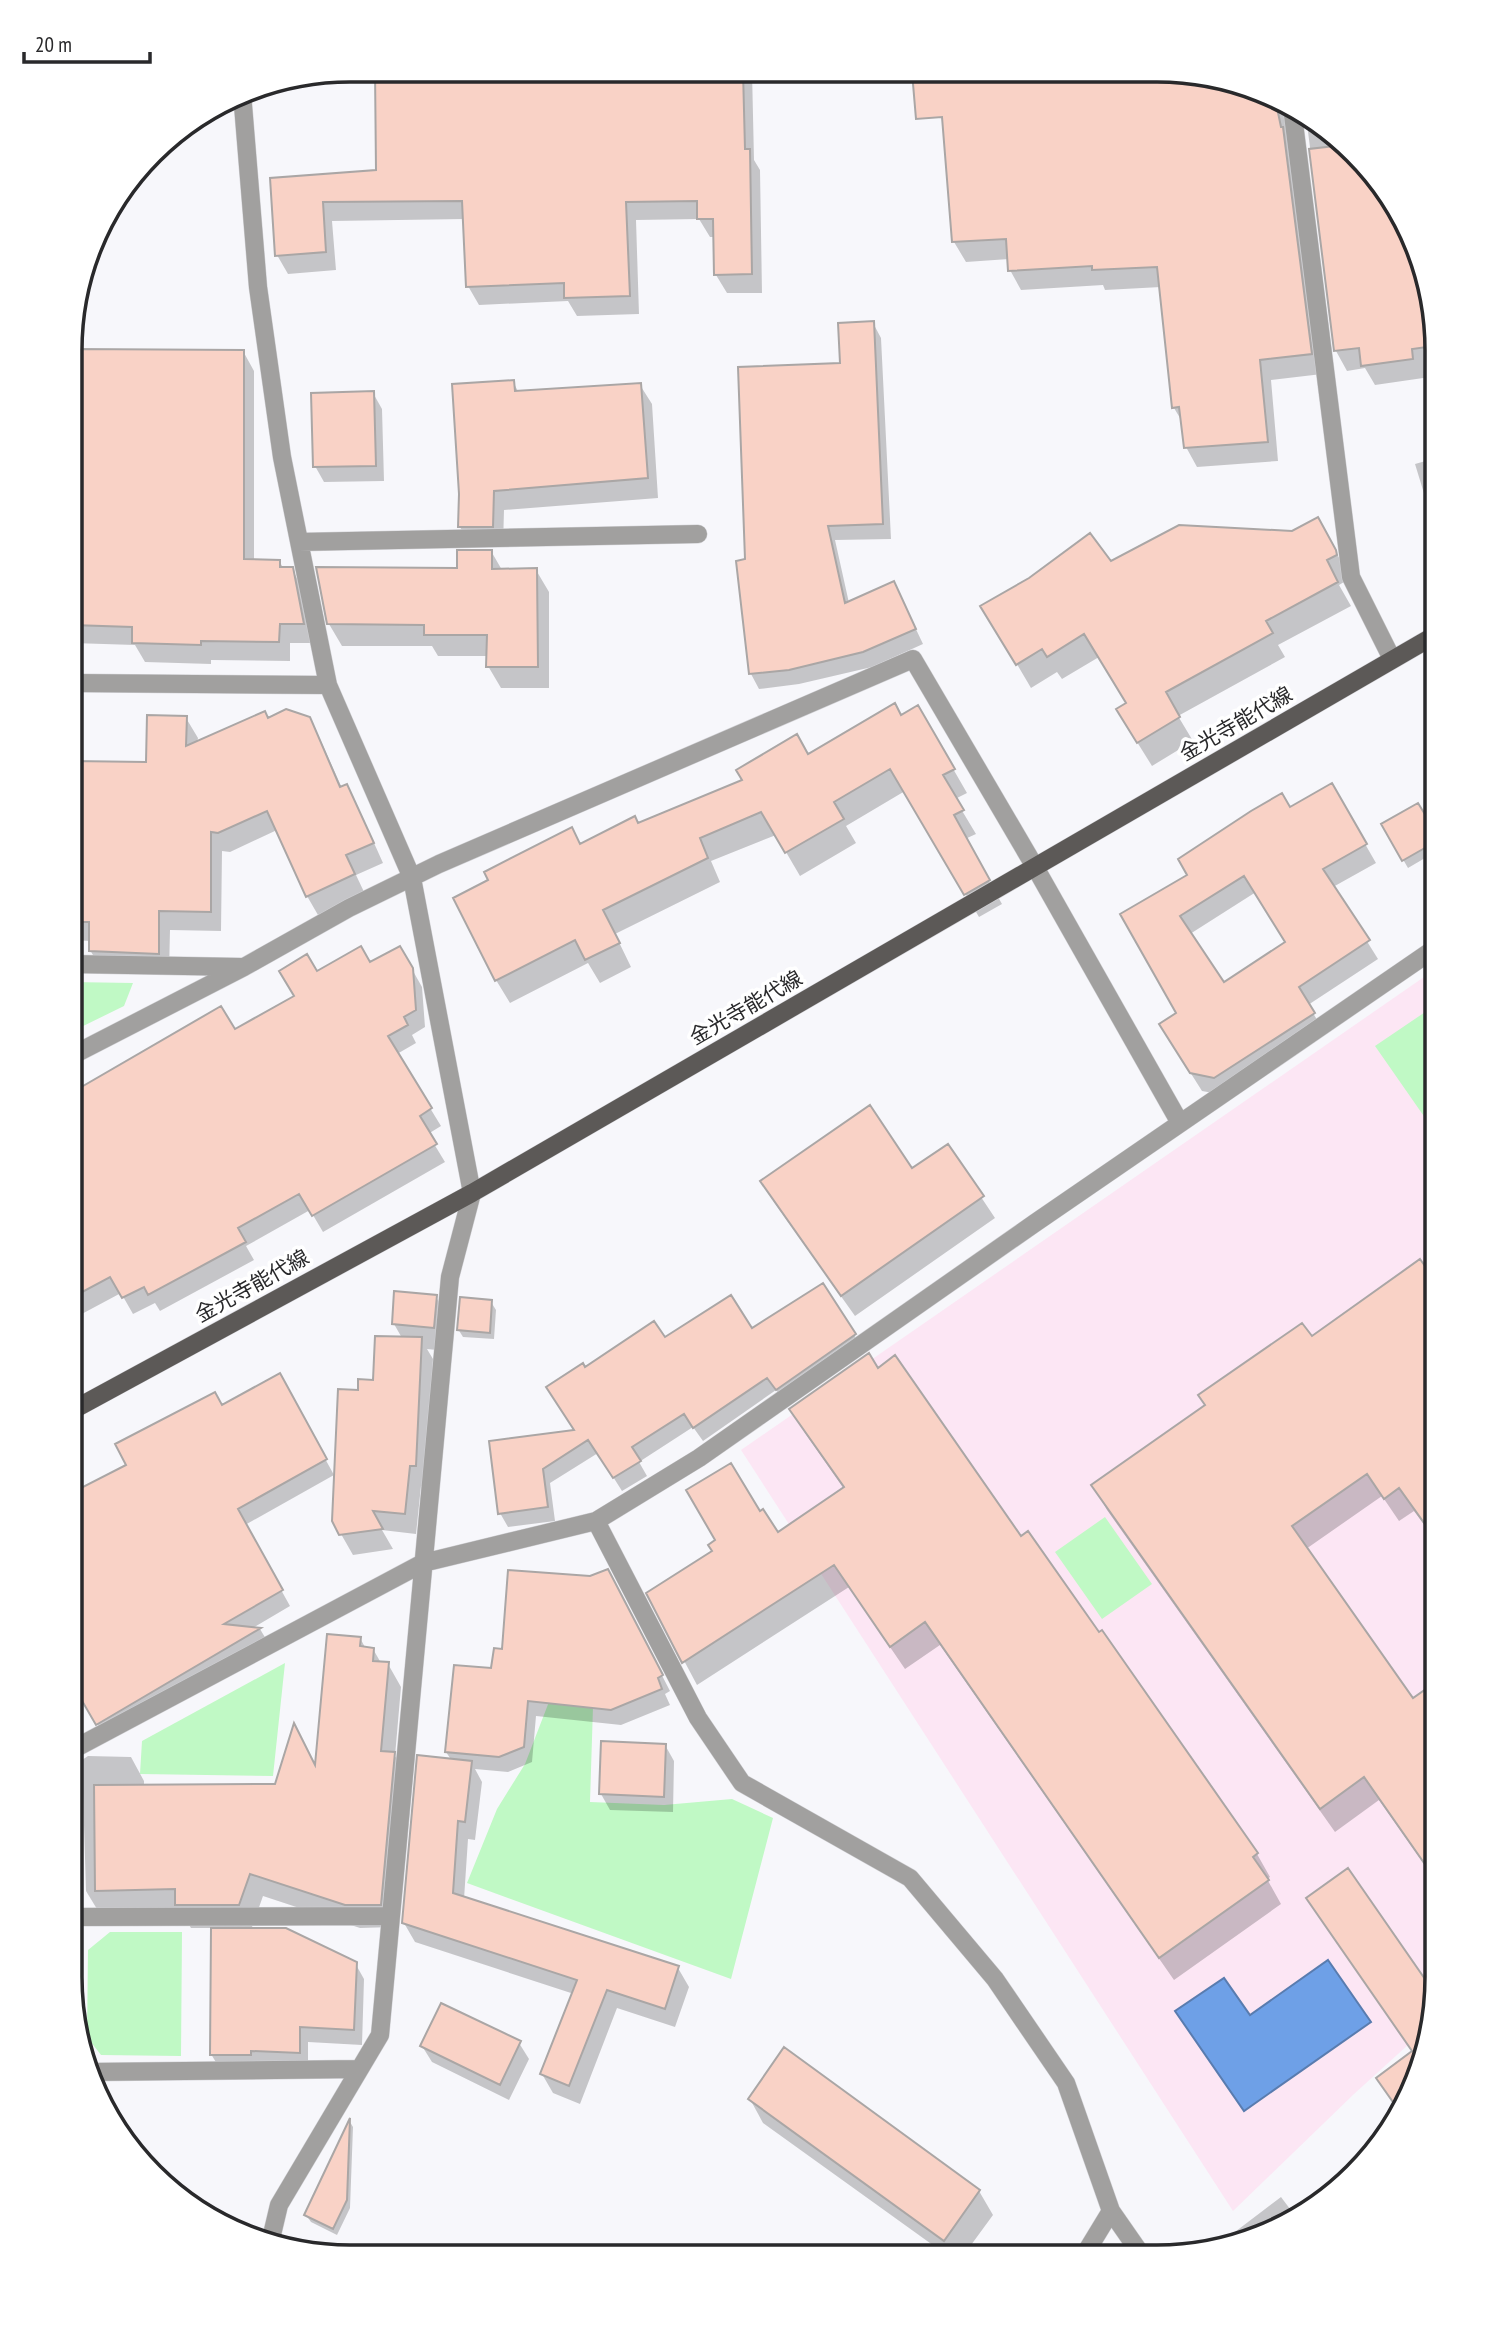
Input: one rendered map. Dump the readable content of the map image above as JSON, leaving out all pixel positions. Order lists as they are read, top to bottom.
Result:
{
  "streets": {
    "main road": ["金光寺能代線"]
  },
  "scale_bar": "20 m"
}
